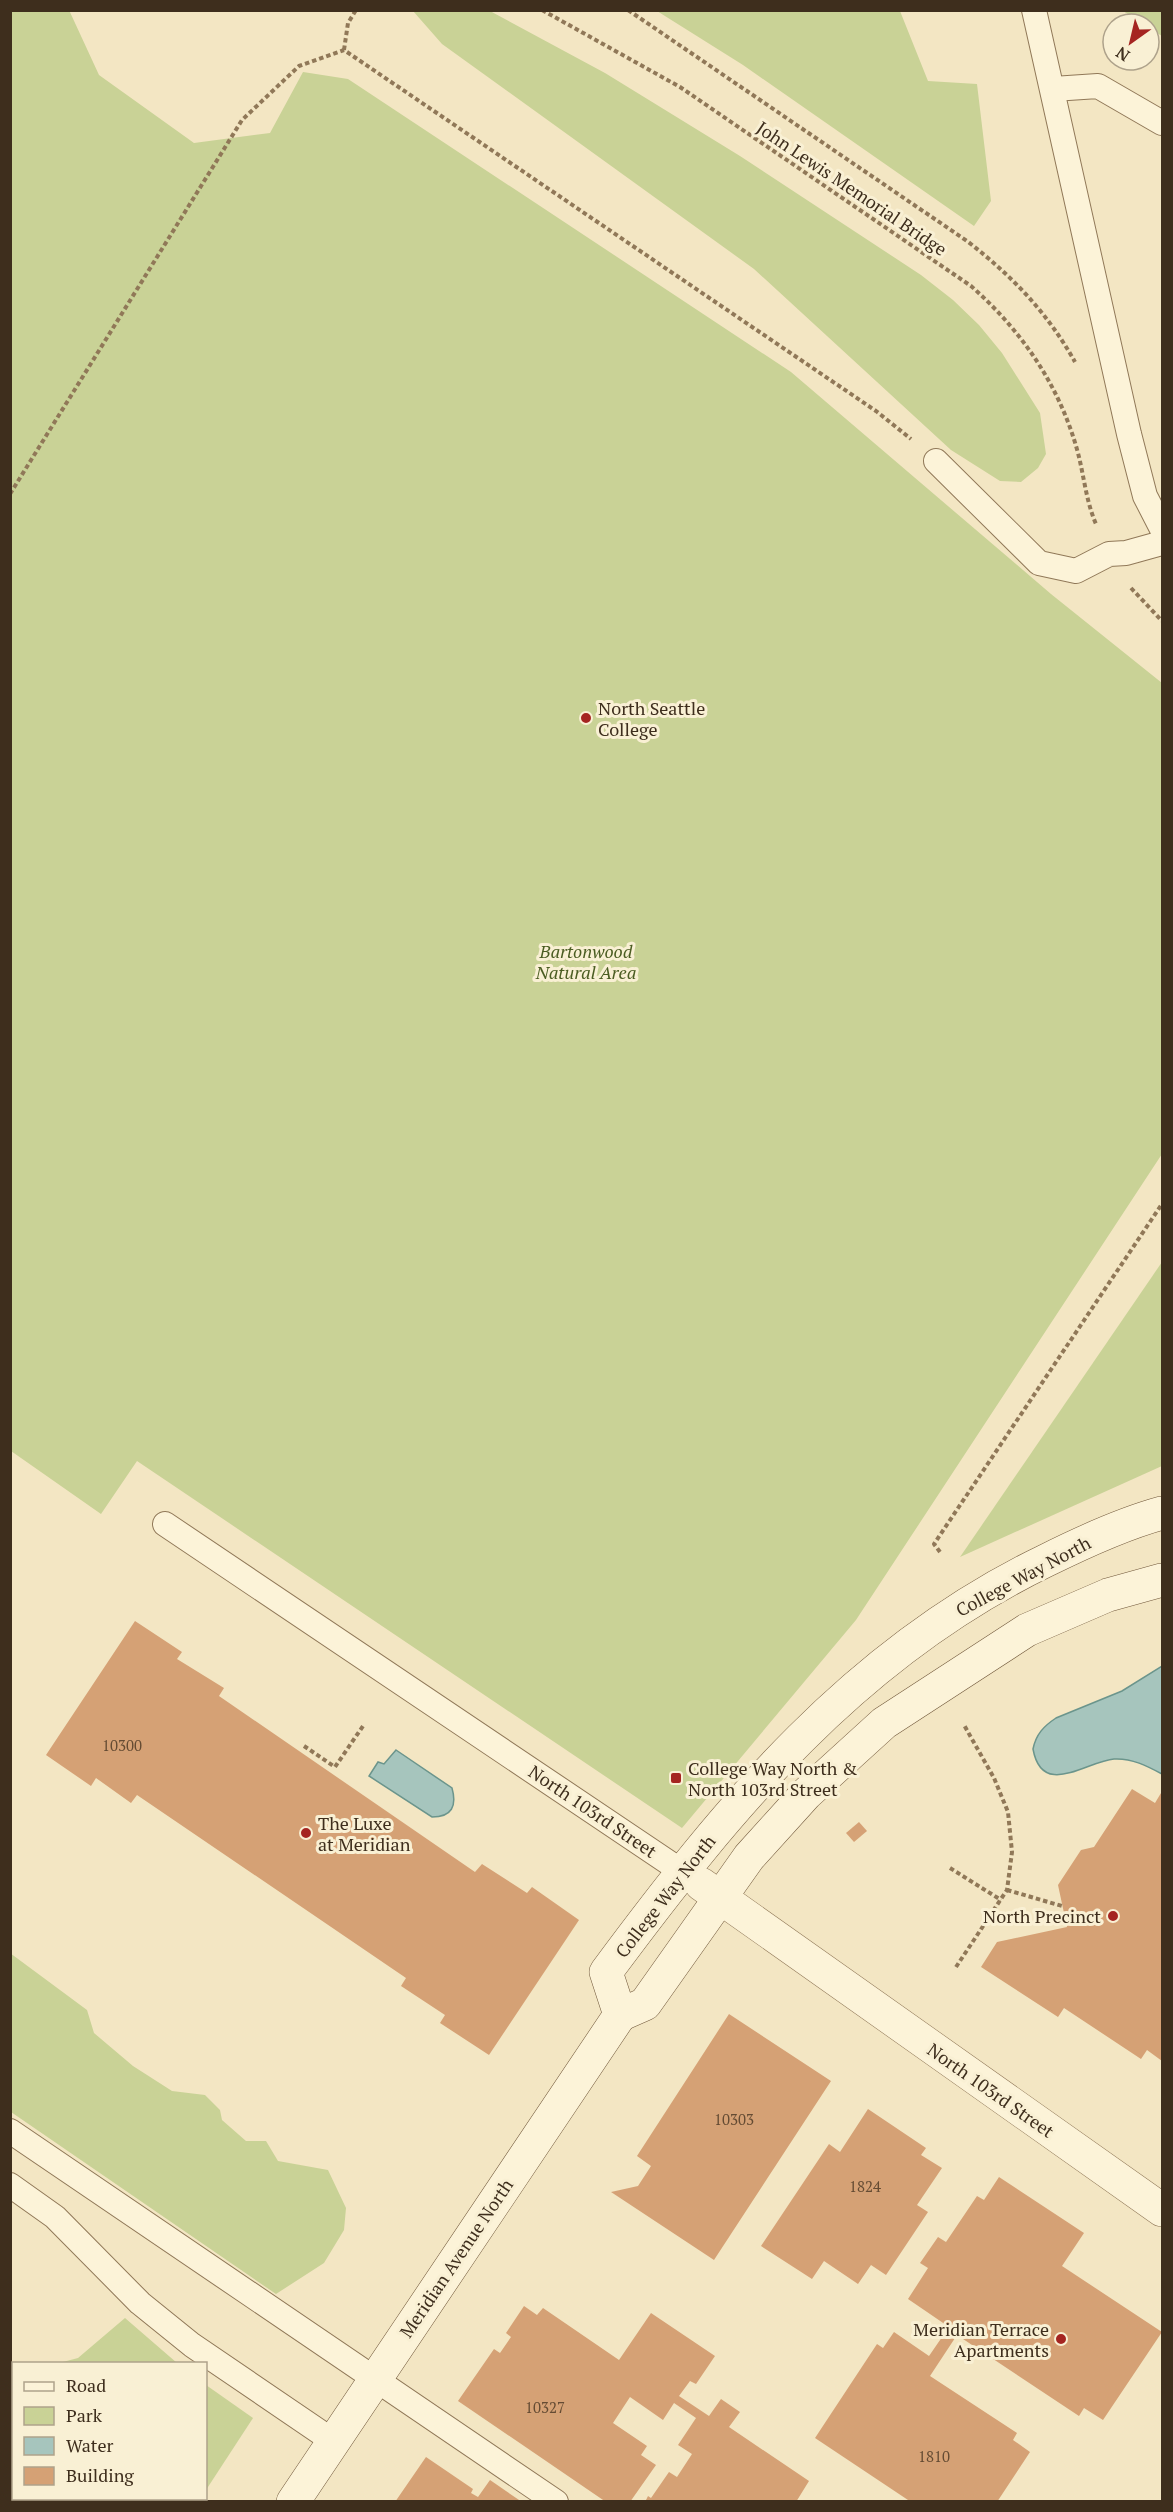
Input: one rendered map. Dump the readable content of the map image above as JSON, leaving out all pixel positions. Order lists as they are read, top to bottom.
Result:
{
  "streets": {
    "street": ["College Way North", "North 103rd Street", "Meridian Avenue North"],
    "path": ["John Lewis Memorial Bridge"]
  },
  "crossings": [
    ["College Way North", "North 103rd Street"],
    ["College Way North", "Meridian Avenue North"]
  ],
  "parks": ["Bartonwood Natural Area"],
  "places": {
    "other": [
      "North Seattle College",
      "The Luxe at Meridian",
      "North Precinct",
      "Meridian Terrace Apartments"
    ],
    "transit": ["College Way North & North 103rd Street"]
  },
  "house_numbers": [
    "10300",
    "10303",
    "1824",
    "10327",
    "1810"
  ],
  "legend": [
    "Road",
    "Park",
    "Water",
    "Building"
  ],
  "north": "bottom left"
}
